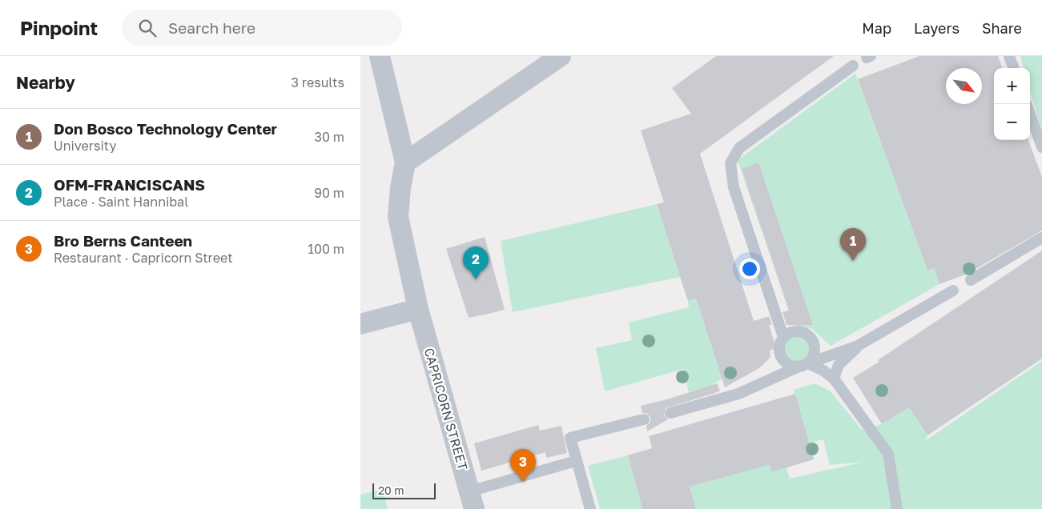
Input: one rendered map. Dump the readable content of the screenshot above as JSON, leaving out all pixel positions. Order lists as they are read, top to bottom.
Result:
{
  "streets": {
    "street": ["CAPRICORN STREET"]
  },
  "scale_bar": "20 m",
  "north": "bottom right",
  "page": {
    "header": "Pinpoint",
    "search": "Search here",
    "nav": ["Map", "Layers", "Share"],
    "heading": ["Nearby", "3 results"],
    "map_buttons": ["+", "−"],
    "list": [
      {
        "mark": "1",
        "name": "Don Bosco Technology Center",
        "note": "University",
        "value": "30 m"
      },
      {
        "mark": "2",
        "name": "OFM-FRANCISCANS",
        "note": "Place · Saint Hannibal",
        "value": "90 m"
      },
      {
        "mark": "3",
        "name": "Bro Berns Canteen",
        "note": "Restaurant · Capricorn Street",
        "value": "100 m"
      }
    ],
    "pins": ["1", "2", "3"],
    "scale": "20 m"
  }
}
